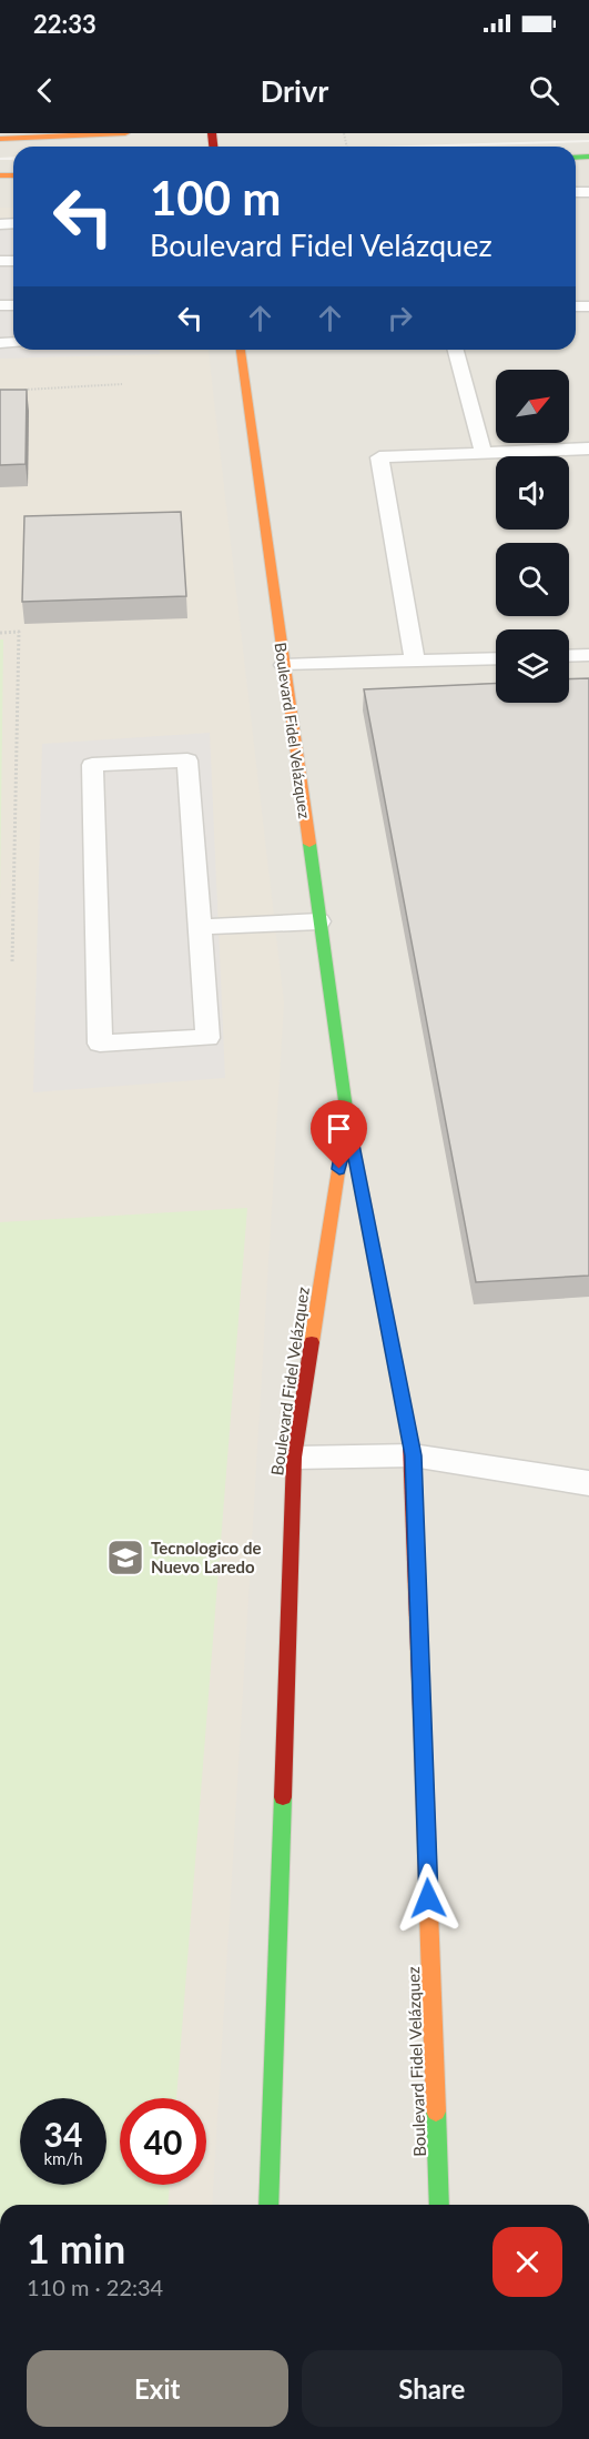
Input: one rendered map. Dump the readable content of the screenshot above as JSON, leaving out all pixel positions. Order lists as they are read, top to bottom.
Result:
{
  "streets": {
    "street": ["Boulevard Fidel Velázquez"]
  },
  "places": {
    "school or university": ["Tecnologico de Nuevo Laredo"]
  },
  "north": "top right",
  "page": {
    "status": "22:33",
    "header": "Drivr",
    "turn": ["100 m", "Boulevard Fidel Velázquez"],
    "speed": "34 km/h",
    "limit": "40",
    "heading": ["1 min", "110 m · 22:34"],
    "buttons": ["Exit", "Share"]
  }
}
